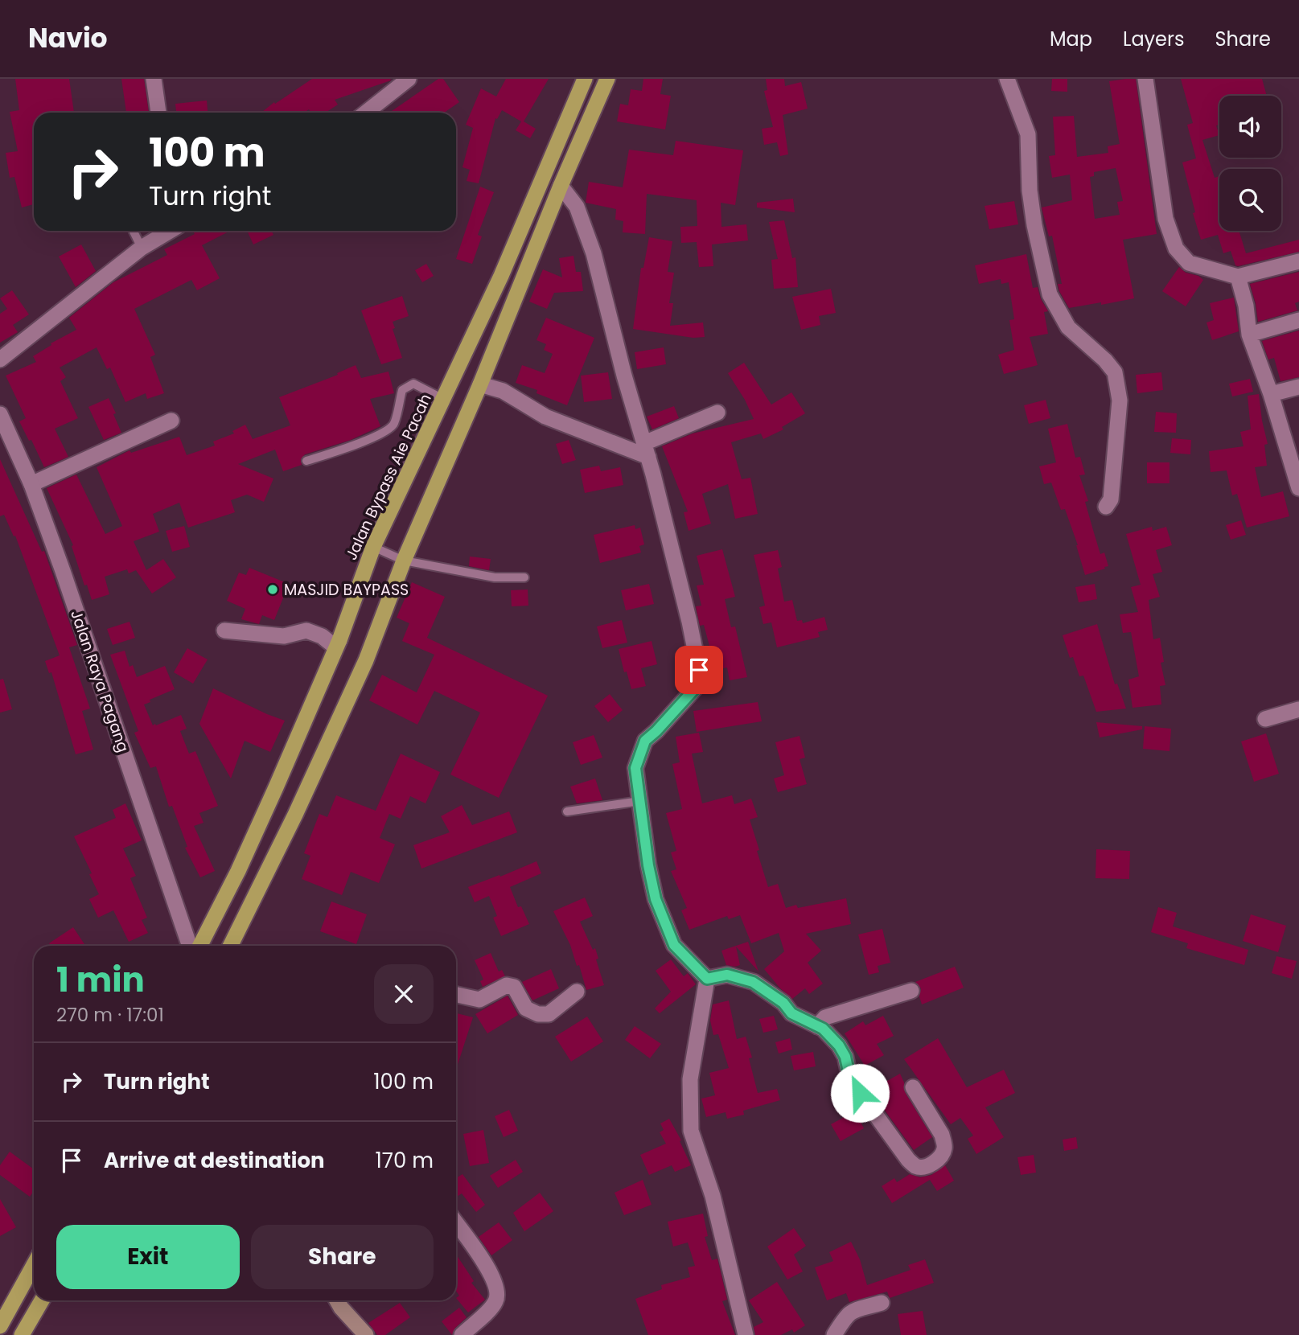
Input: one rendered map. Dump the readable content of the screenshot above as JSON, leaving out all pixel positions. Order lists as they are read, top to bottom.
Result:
{
  "streets": {
    "highway": ["Jalan Bypass Aie Pacah"],
    "street": ["Jalan Raya Pagang"]
  },
  "places": ["MASJID BAYPASS"],
  "page": {
    "header": "Navio",
    "nav": ["Map", "Layers", "Share"],
    "turn": ["100 m", "Turn right"],
    "heading": ["1 min", "270 m · 17:01"],
    "list": [
      {
        "name": "Turn right",
        "value": "100 m"
      },
      {
        "name": "Arrive at destination",
        "value": "170 m"
      }
    ],
    "buttons": ["Exit", "Share"]
  }
}
